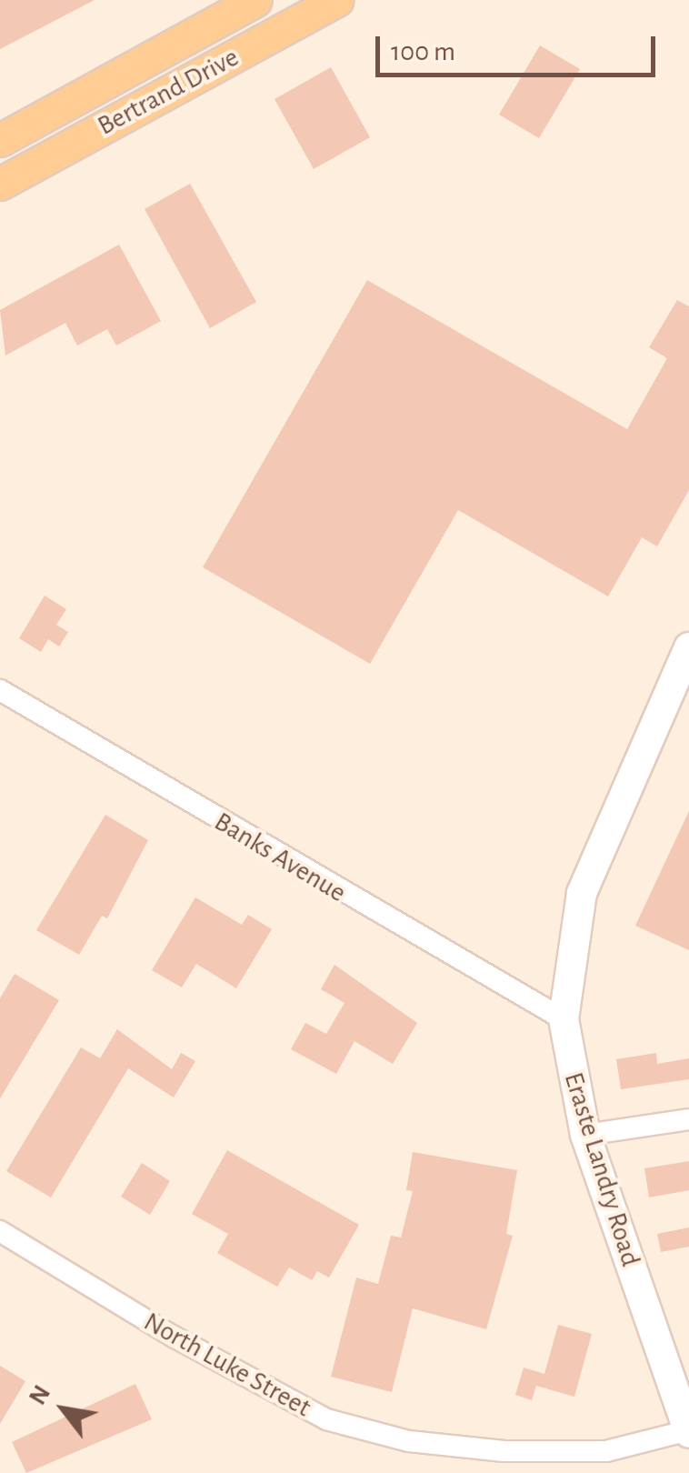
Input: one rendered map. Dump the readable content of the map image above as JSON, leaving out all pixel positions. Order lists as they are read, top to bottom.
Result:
{
  "streets": {
    "main road": ["Bertrand Drive"],
    "street": ["Banks Avenue", "Eraste Landry Road", "North Luke Street"]
  },
  "crossings": [
    ["Banks Avenue", "Eraste Landry Road"],
    ["Eraste Landry Road", "North Luke Street"]
  ],
  "scale_bar": "100 m",
  "north": "top left"
}
